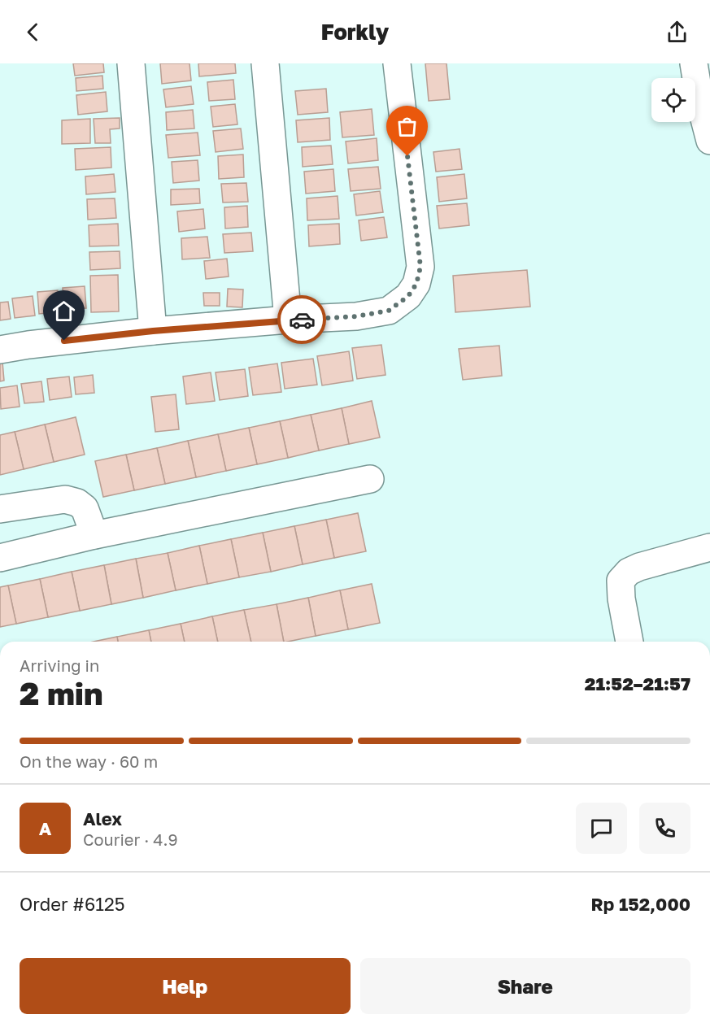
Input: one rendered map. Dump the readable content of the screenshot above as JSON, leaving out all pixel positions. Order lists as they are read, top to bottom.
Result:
{
  "page": {
    "header": "Forkly",
    "heading": ["2 min", "Arriving in", "21:52–21:57"],
    "panel": [
      "Alex",
      "Courier · 4.9",
      "Order #6125",
      "Rp 152,000"
    ],
    "bar": "On the way · 60 m",
    "round": "A",
    "buttons": ["Help", "Share"]
  }
}
